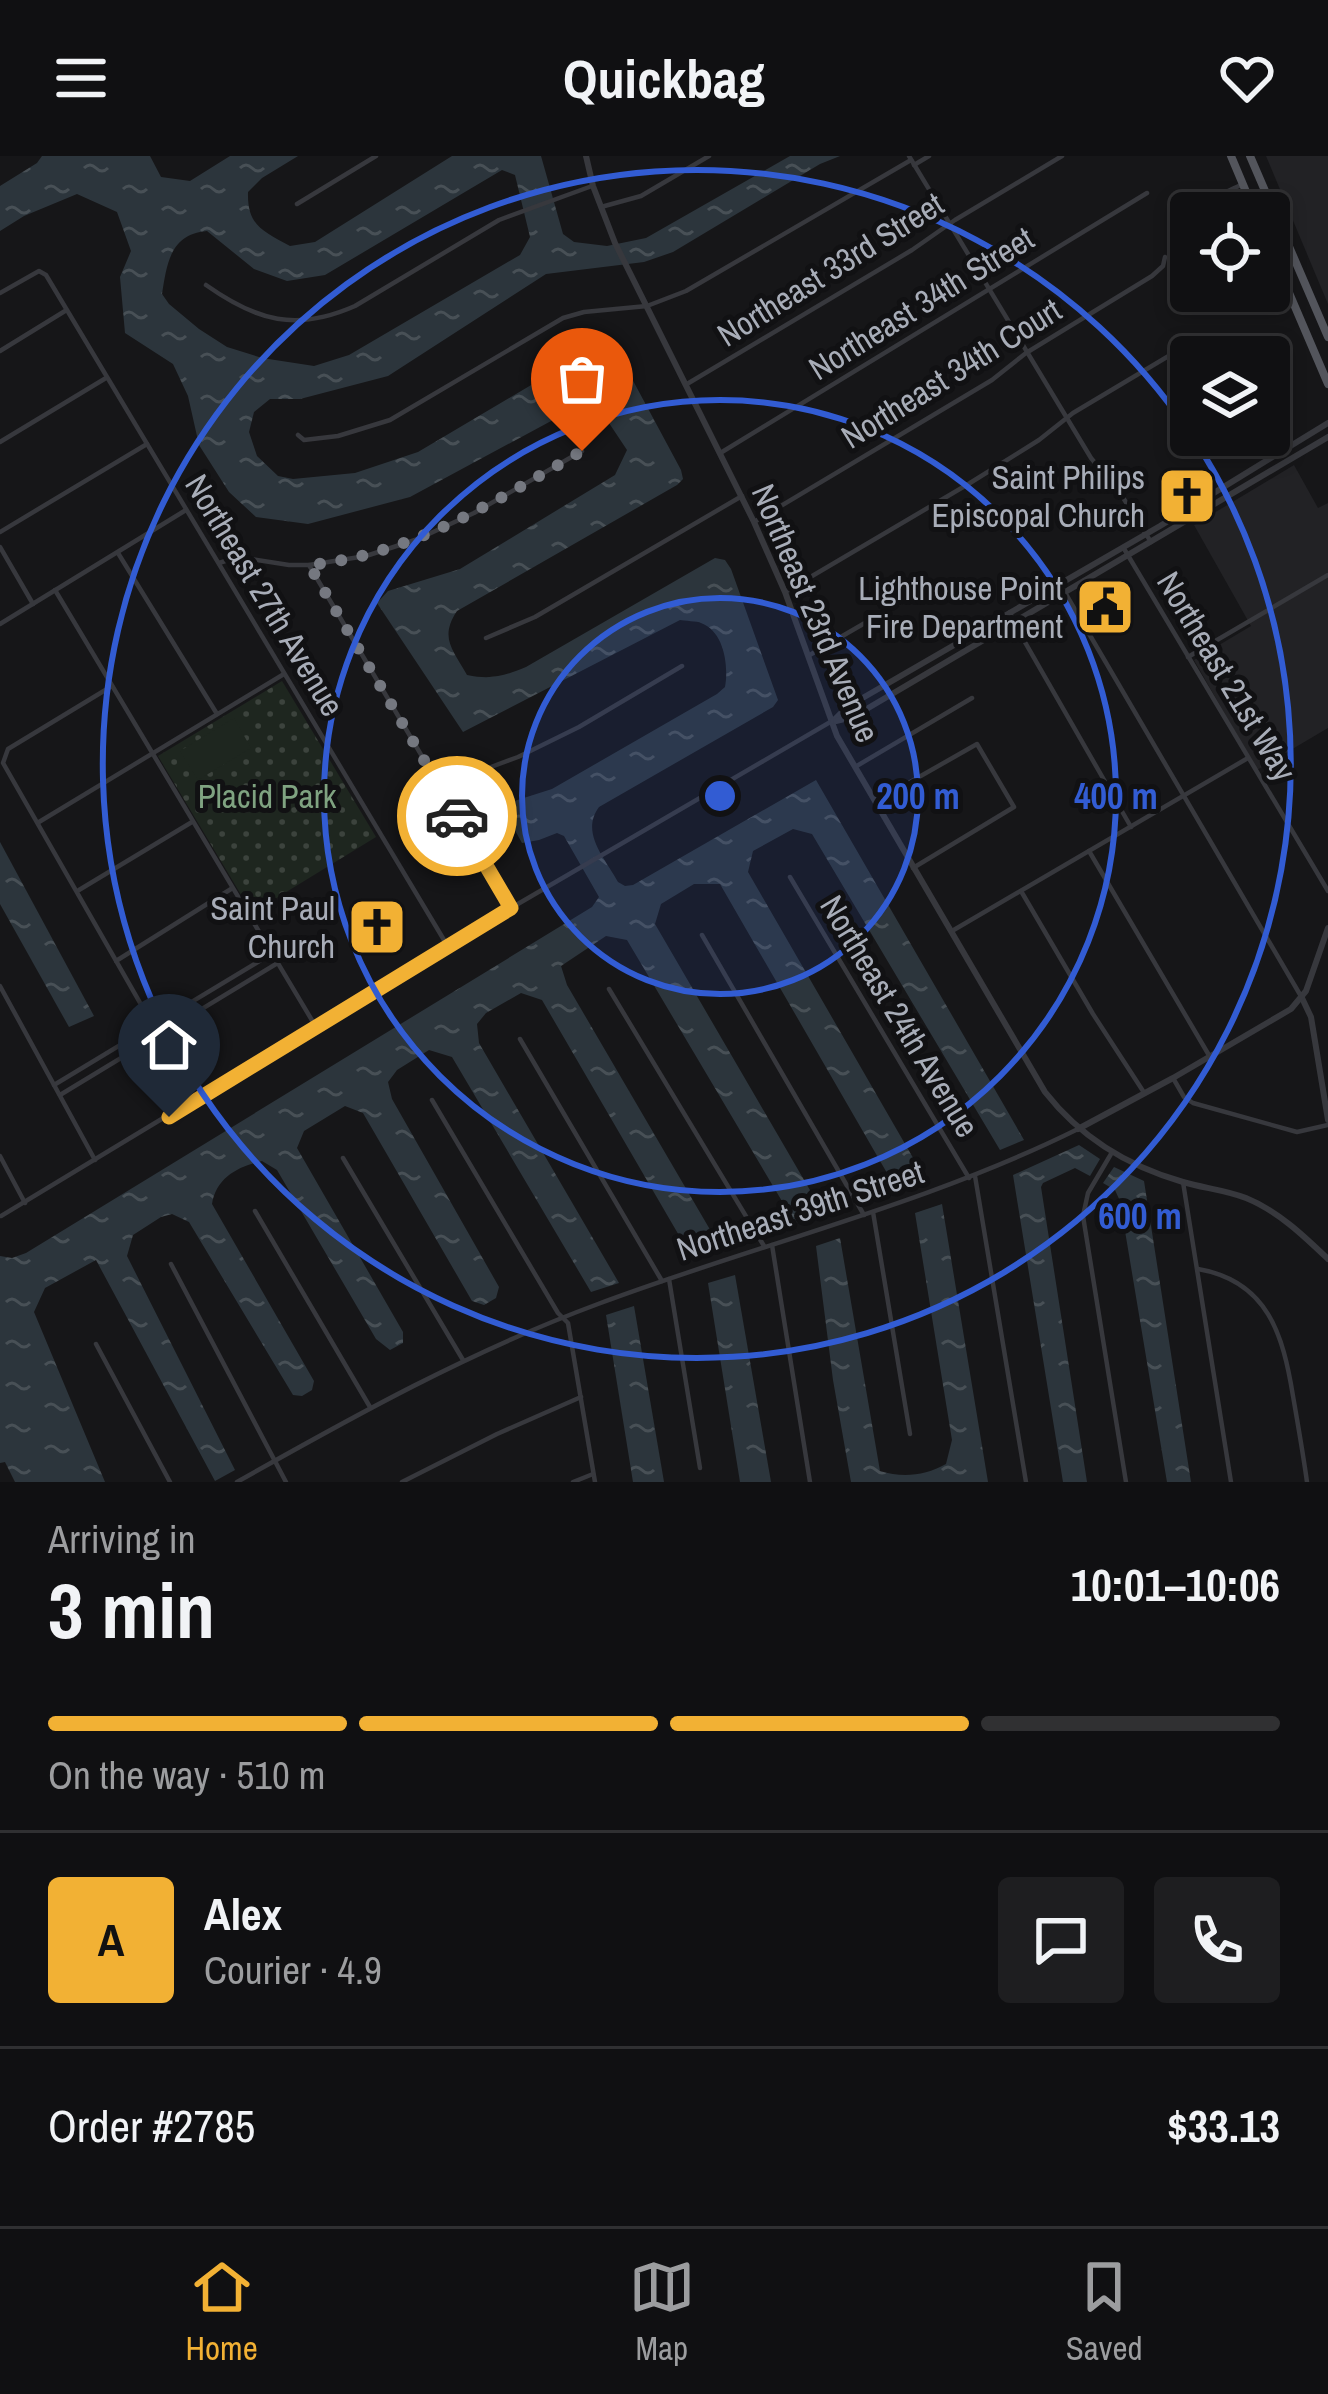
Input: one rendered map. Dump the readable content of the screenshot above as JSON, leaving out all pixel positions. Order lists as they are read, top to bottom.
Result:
{
  "streets": {
    "street": [
      "Northeast 33rd Street",
      "Northeast 34th Street",
      "Northeast 34th Court",
      "Northeast 27th Avenue",
      "Northeast 23rd Avenue",
      "Northeast 21st Way",
      "Northeast 24th Avenue",
      "Northeast 39th Street"
    ]
  },
  "crossings": [
    ["Northeast 33rd Street", "Northeast 23rd Avenue"],
    ["Northeast 34th Street", "Northeast 23rd Avenue"],
    ["Northeast 34th Court", "Northeast 23rd Avenue"],
    ["Northeast 23rd Avenue", "Northeast 39th Street"],
    ["Northeast 24th Avenue", "Northeast 39th Street"]
  ],
  "parks": ["Placid Park"],
  "places": {
    "church": ["Saint Philips Episcopal Church", "Saint Paul Church"],
    "public building": ["Lighthouse Point Fire Department"]
  },
  "page": {
    "header": "Quickbag",
    "heading": ["3 min", "Arriving in", "10:01–10:06"],
    "panel": [
      "Alex",
      "Courier · 4.9",
      "Order #2785",
      "$33.13"
    ],
    "bar": "On the way · 510 m",
    "round": "A",
    "tabs": ["Home", "Map", "Saved"]
  },
  "rings": ["200 m", "400 m", "600 m"]
}
